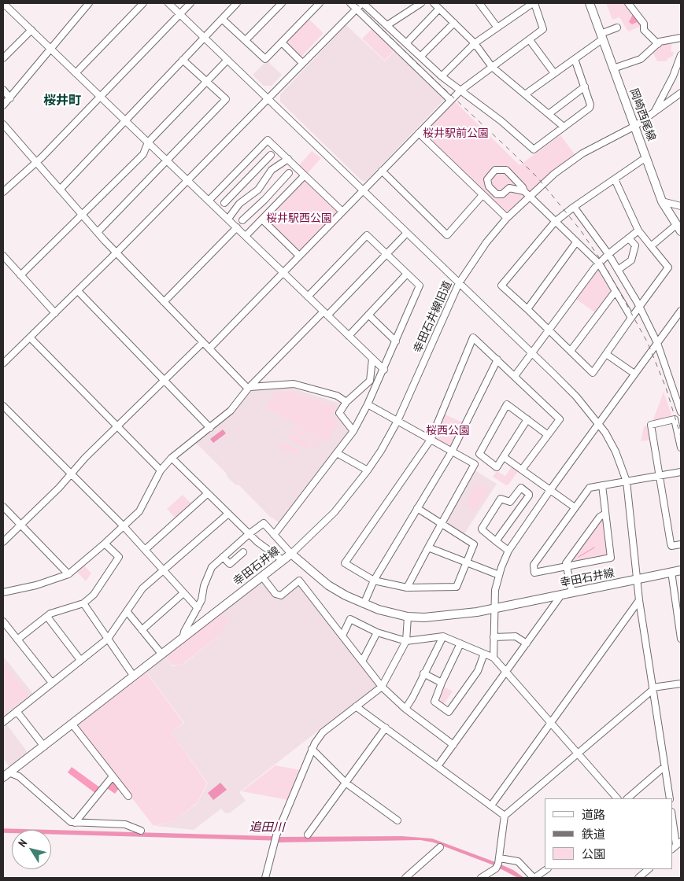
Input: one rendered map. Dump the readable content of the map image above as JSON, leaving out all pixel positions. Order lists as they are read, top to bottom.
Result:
{
  "streets": {
    "main road": ["岡崎西尾線", "幸田石井線"],
    "street": ["幸田石井線旧道"]
  },
  "crossings": [
    ["岡崎西尾線", "幸田石井線旧道"],
    ["幸田石井線旧道", "幸田石井線"]
  ],
  "districts": ["桜井町"],
  "water": ["追田川"],
  "parks": ["桜井駅前公園", "桜井駅西公園", "桜西公園"],
  "legend": ["道路", "鉄道", "公園"],
  "north": "top left"
}
